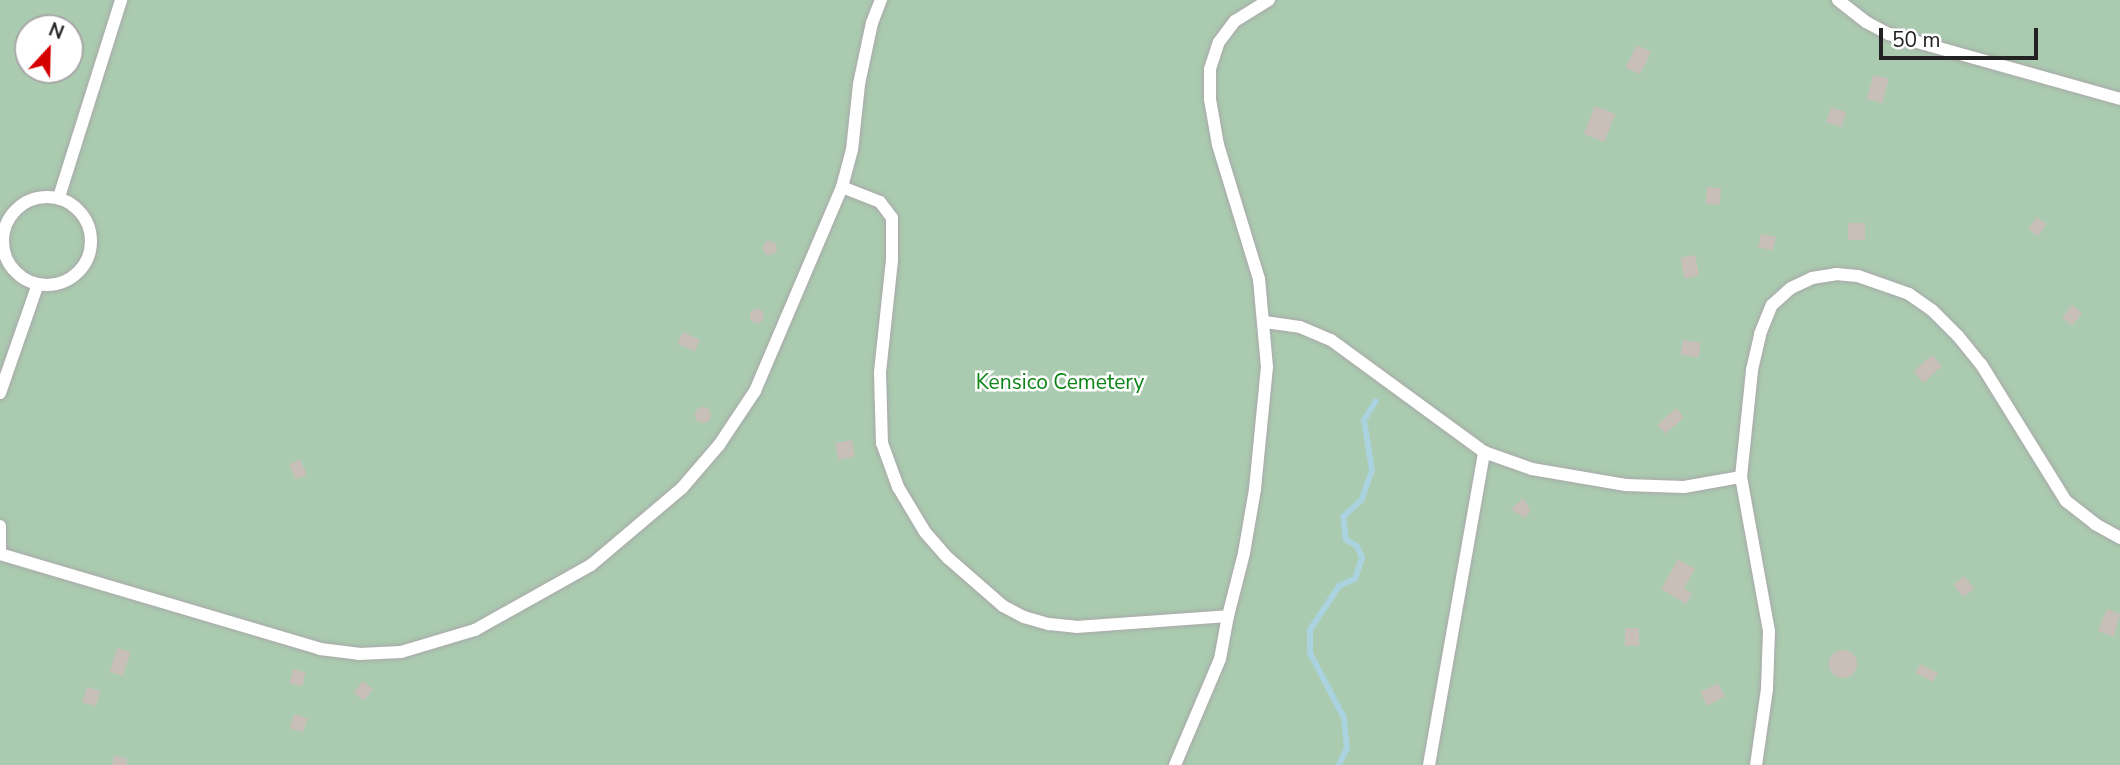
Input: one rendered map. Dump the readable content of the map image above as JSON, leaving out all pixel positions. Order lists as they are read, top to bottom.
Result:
{
  "parks": ["Kensico Cemetery"],
  "scale_bar": "50 m",
  "north": "top"
}
